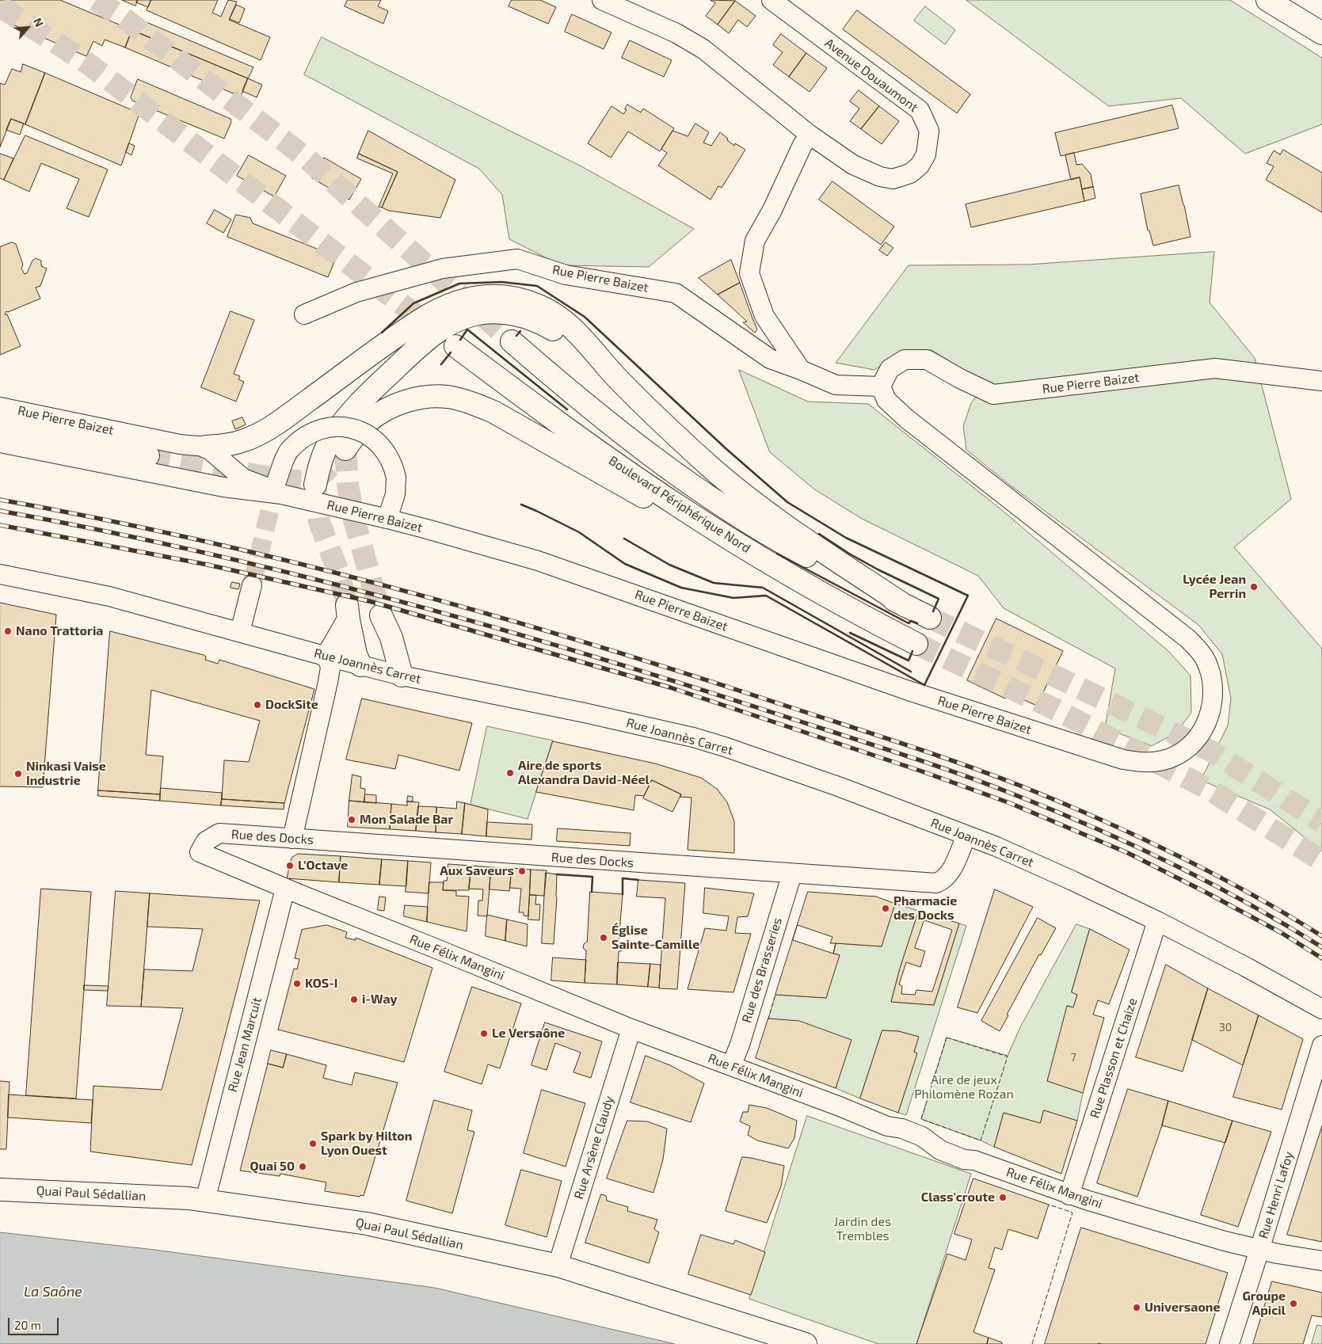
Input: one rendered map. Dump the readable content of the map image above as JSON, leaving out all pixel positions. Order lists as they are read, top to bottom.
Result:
{
  "streets": {
    "main road": ["Boulevard Périphérique Nord", "Quai Paul Sédallian"],
    "street": [
      "Avenue Douaumont",
      "Rue Pierre Baizet",
      "Rue Joannès Carret",
      "Rue des Docks",
      "Rue Félix Mangini",
      "Rue des Brasseries",
      "Rue Jean Marcuit",
      "Rue Plasson et Chaize",
      "Rue Arsène Claudy",
      "Rue Henri Lafoy"
    ]
  },
  "crossings": [
    ["Rue Joannès Carret", "Rue des Docks"],
    ["Rue Joannès Carret", "Rue Plasson et Chaize"],
    ["Rue des Docks", "Rue Félix Mangini"],
    ["Rue des Docks", "Rue des Brasseries"],
    ["Rue Félix Mangini", "Rue des Brasseries"],
    ["Rue Félix Mangini", "Rue Jean Marcuit"],
    ["Rue Félix Mangini", "Rue Plasson et Chaize"],
    ["Rue Félix Mangini", "Rue Arsène Claudy"],
    ["Rue Félix Mangini", "Rue Henri Lafoy"],
    ["Rue Jean Marcuit", "Quai Paul Sédallian"],
    ["Rue Arsène Claudy", "Quai Paul Sédallian"]
  ],
  "water": ["La Saône"],
  "parks": ["Aire de jeux Philomène Rozan", "Jardin des Trembles"],
  "places": [
    "Lycée Jean Perrin",
    "Nano Trattoria",
    "DockSite",
    "Aire de sports Alexandra David-Néel",
    "Ninkasi Vaise Industrie",
    "Mon Salade Bar",
    "L’Octave",
    "Aux Saveurs",
    "Pharmacie des Docks",
    "Église Sainte-Camille",
    "KOS-I",
    "i-Way",
    "Le Versaône",
    "Spark by Hilton Lyon Ouest",
    "Quai 50",
    "Class'croute",
    "Groupe Apicil",
    "Universaone"
  ],
  "house_numbers": ["30", "7"],
  "scale_bar": "20 m",
  "north": "top right"
}
